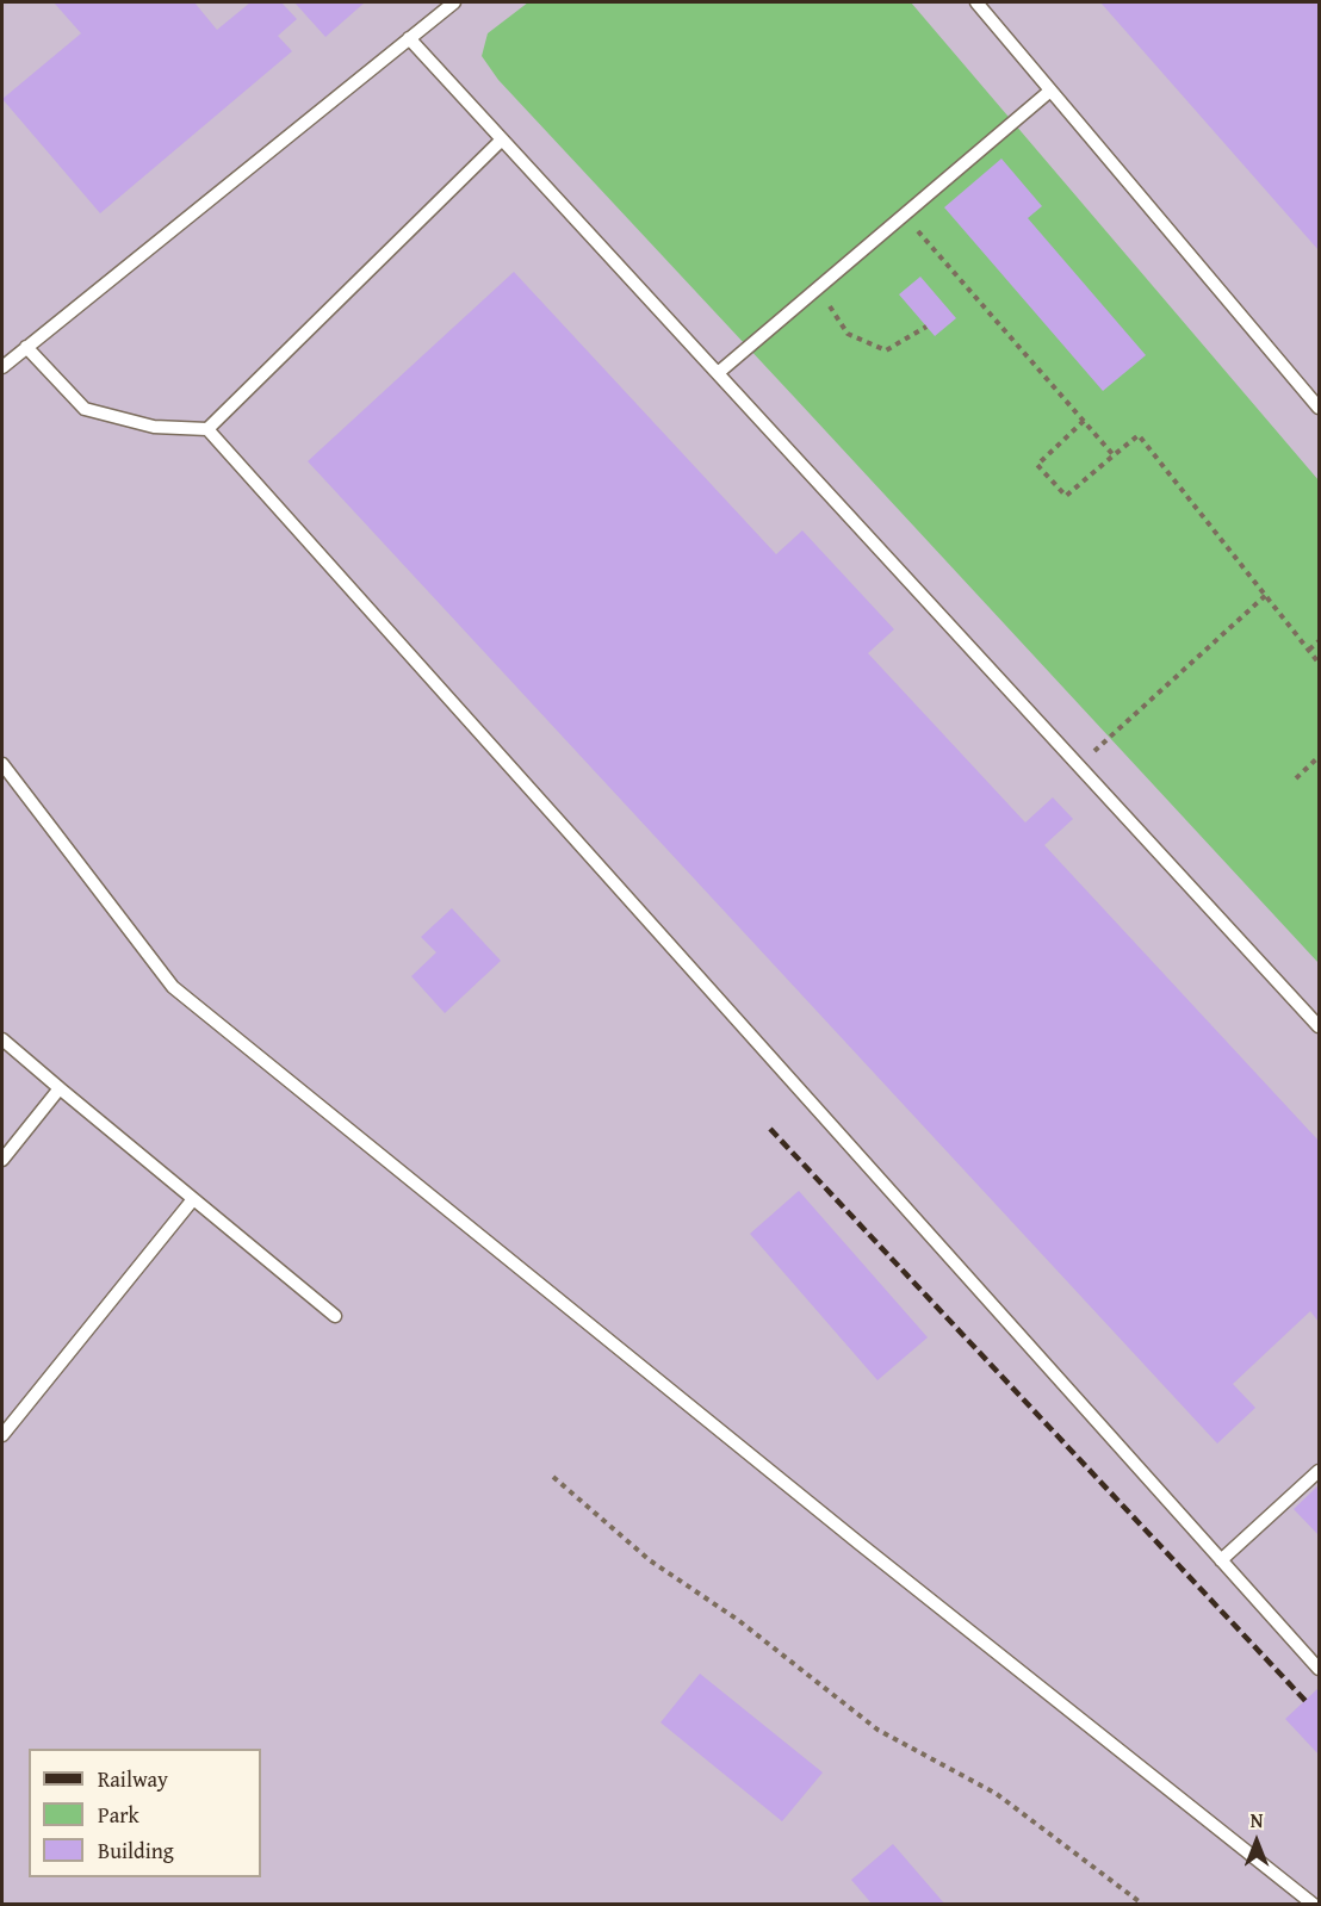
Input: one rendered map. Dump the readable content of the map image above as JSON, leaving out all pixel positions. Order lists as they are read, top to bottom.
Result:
{
  "legend": ["Railway", "Park", "Building"],
  "north": "top"
}
